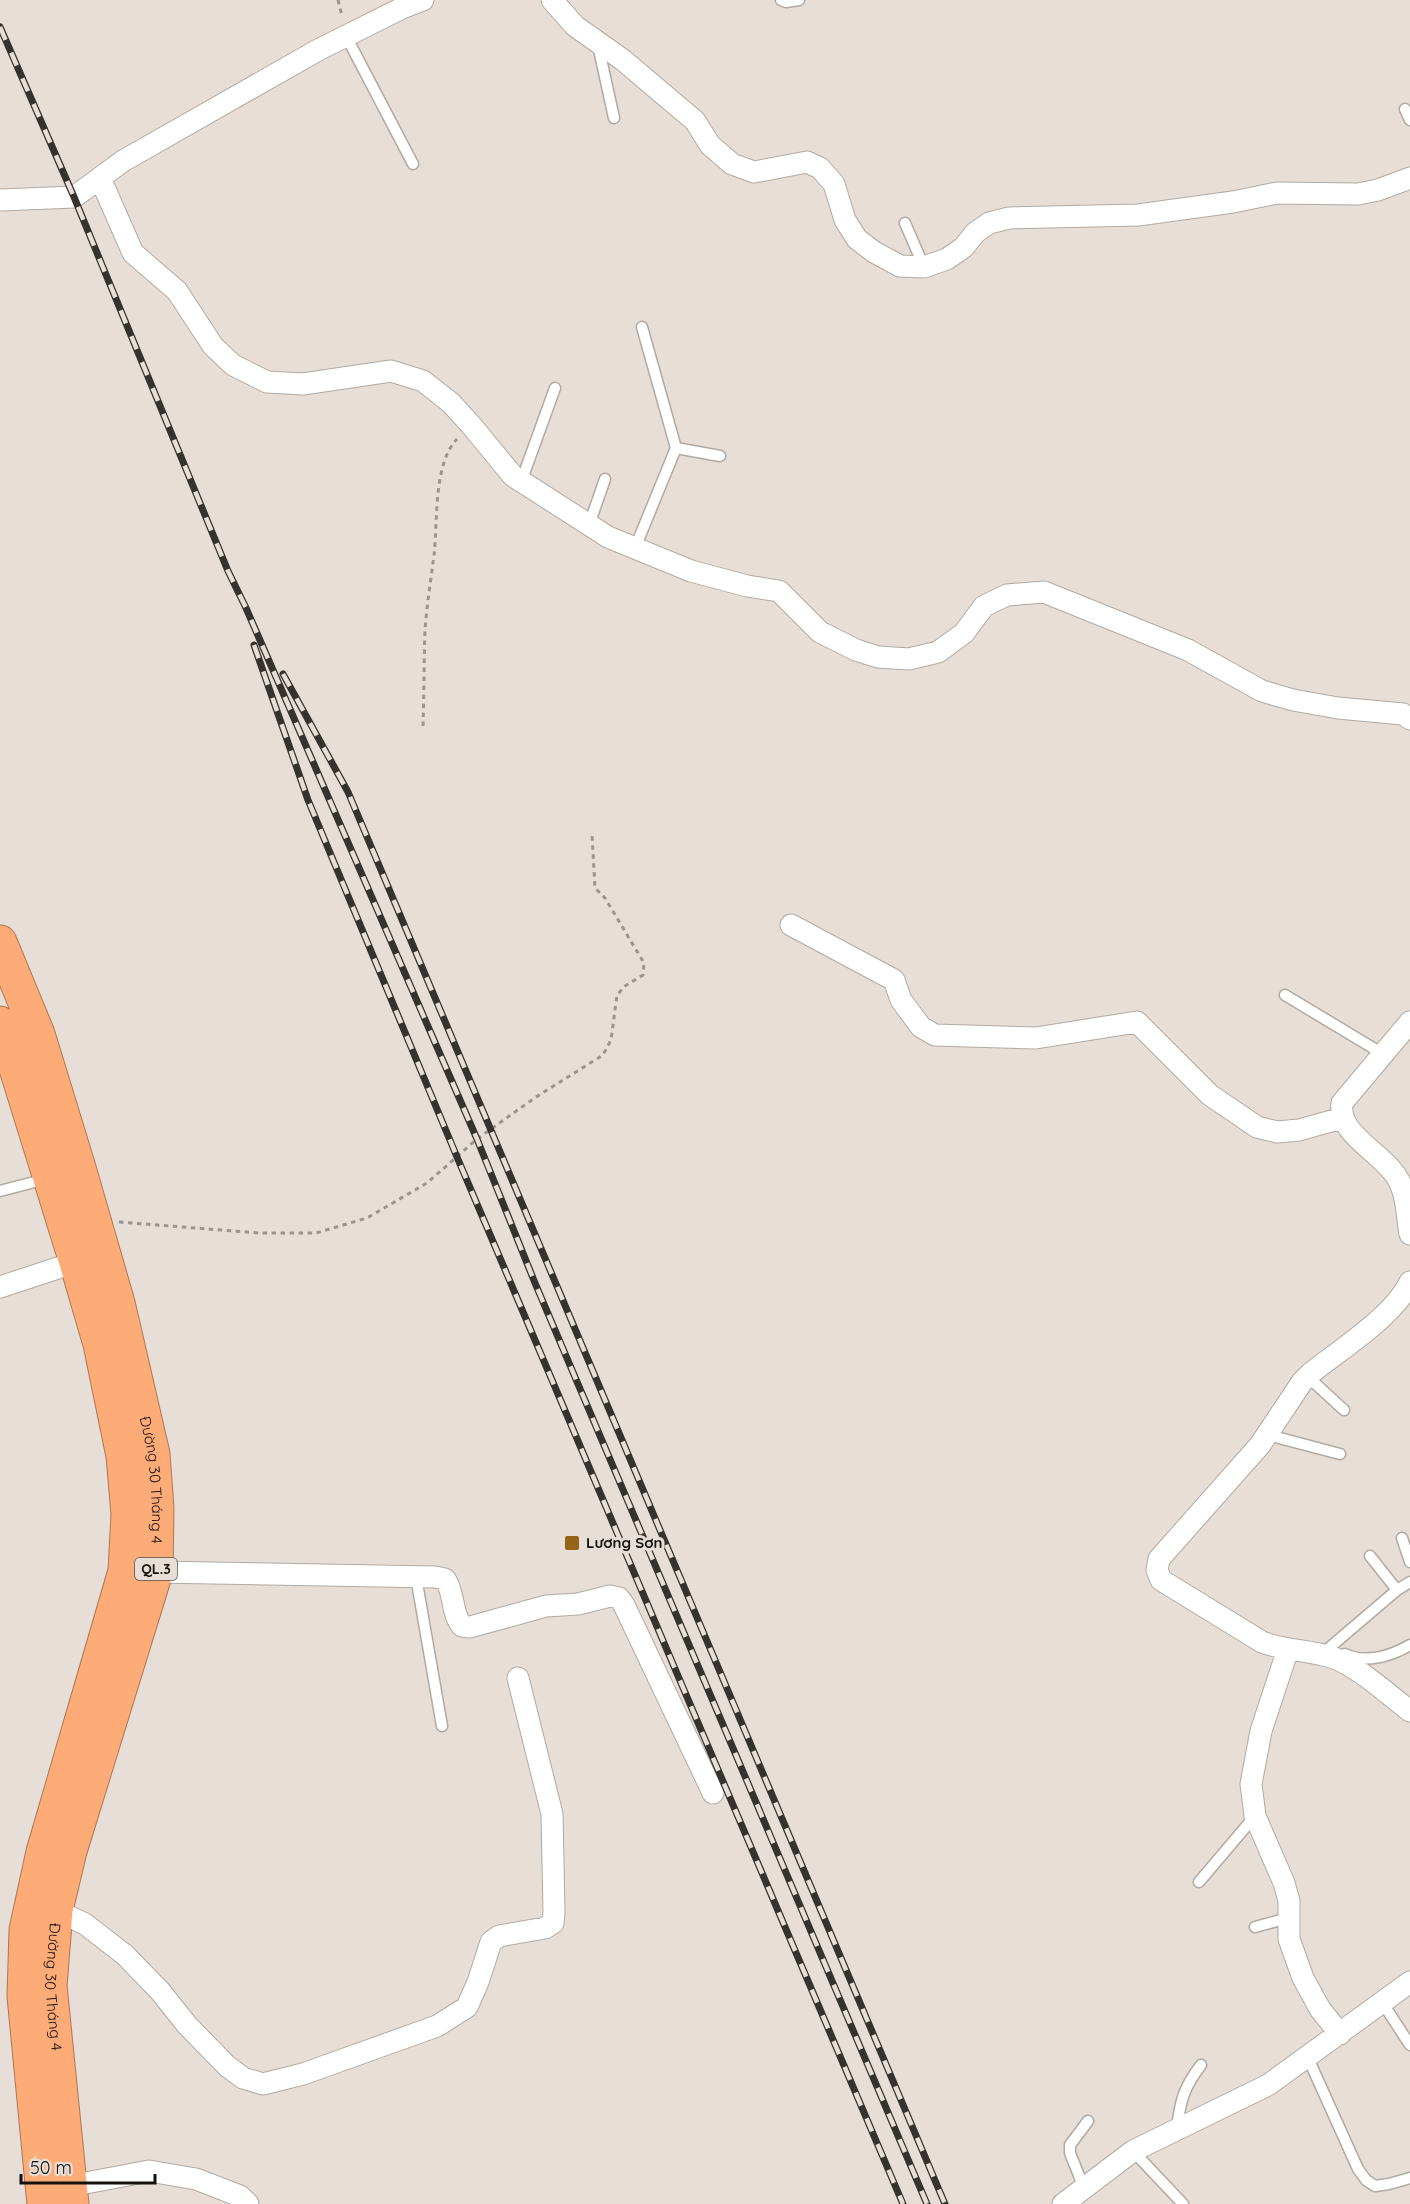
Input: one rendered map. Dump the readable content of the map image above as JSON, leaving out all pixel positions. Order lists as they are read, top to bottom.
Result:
{
  "streets": {
    "highway": ["Đường 30 Tháng 4", "QL.3"]
  },
  "places": {
    "transit": ["Lương Sơn"]
  },
  "scale_bar": "50 m"
}
